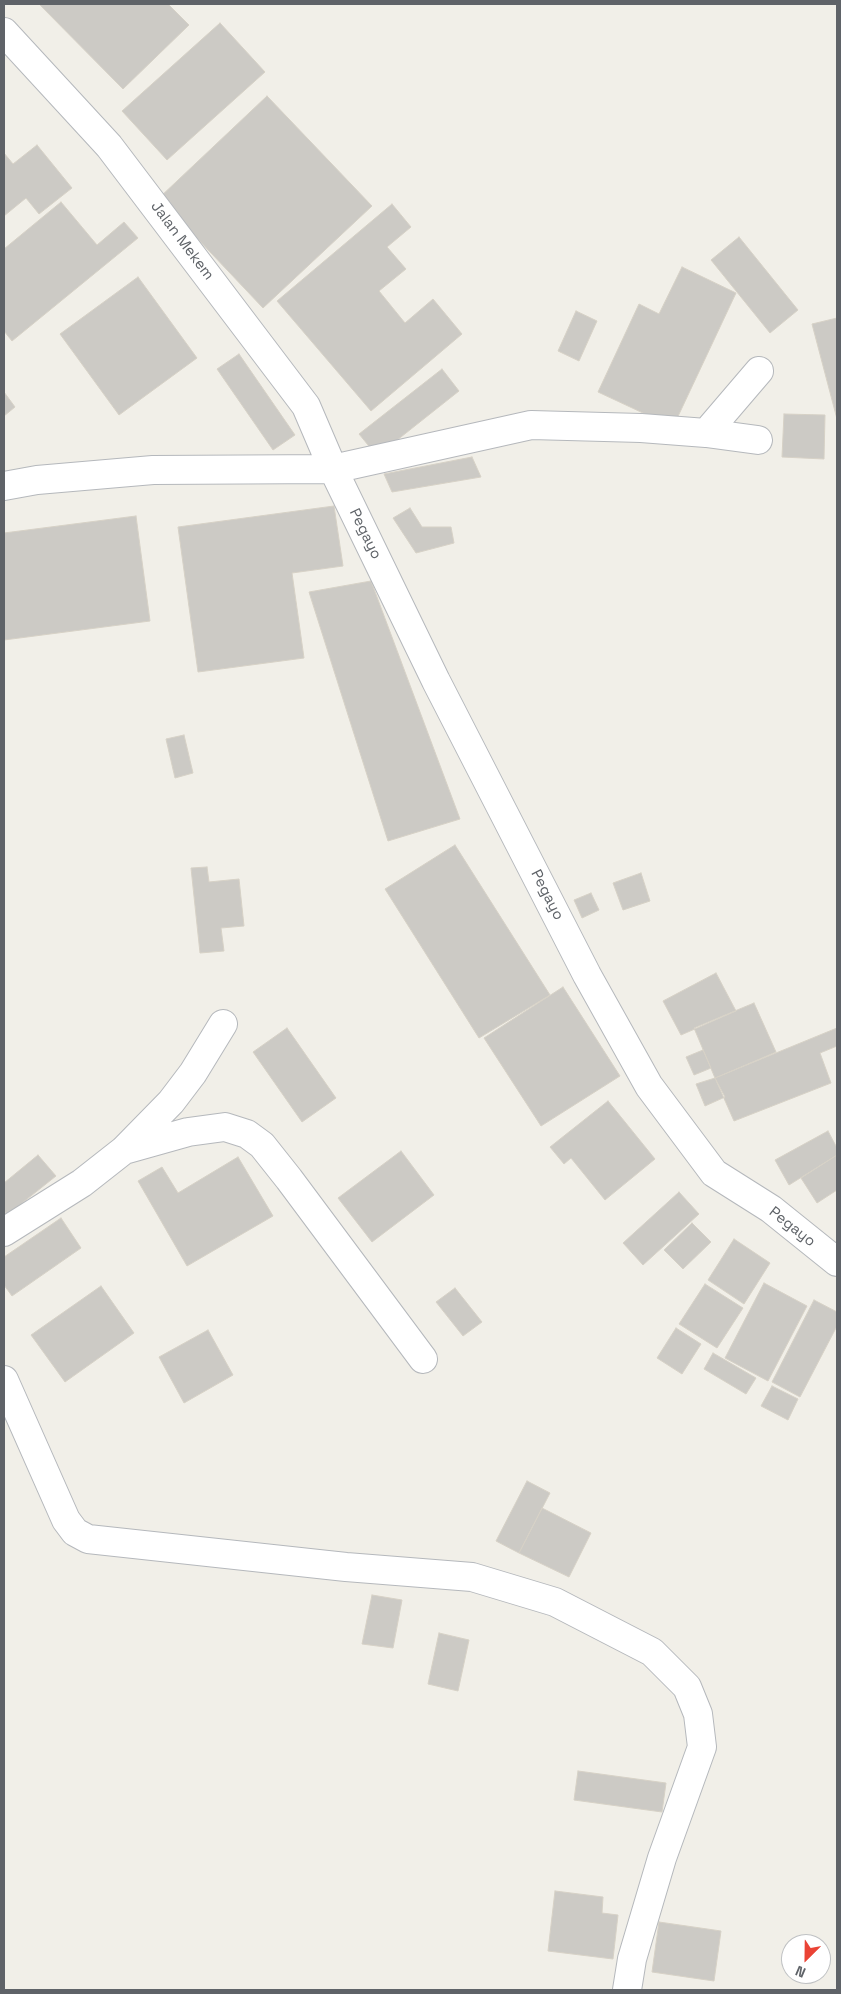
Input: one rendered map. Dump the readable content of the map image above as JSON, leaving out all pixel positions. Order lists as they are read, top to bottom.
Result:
{
  "streets": {
    "street": ["Jalan Mekem", "Pegayo"]
  },
  "crossings": [
    ["Jalan Mekem", "Pegayo"]
  ],
  "north": "bottom left"
}
